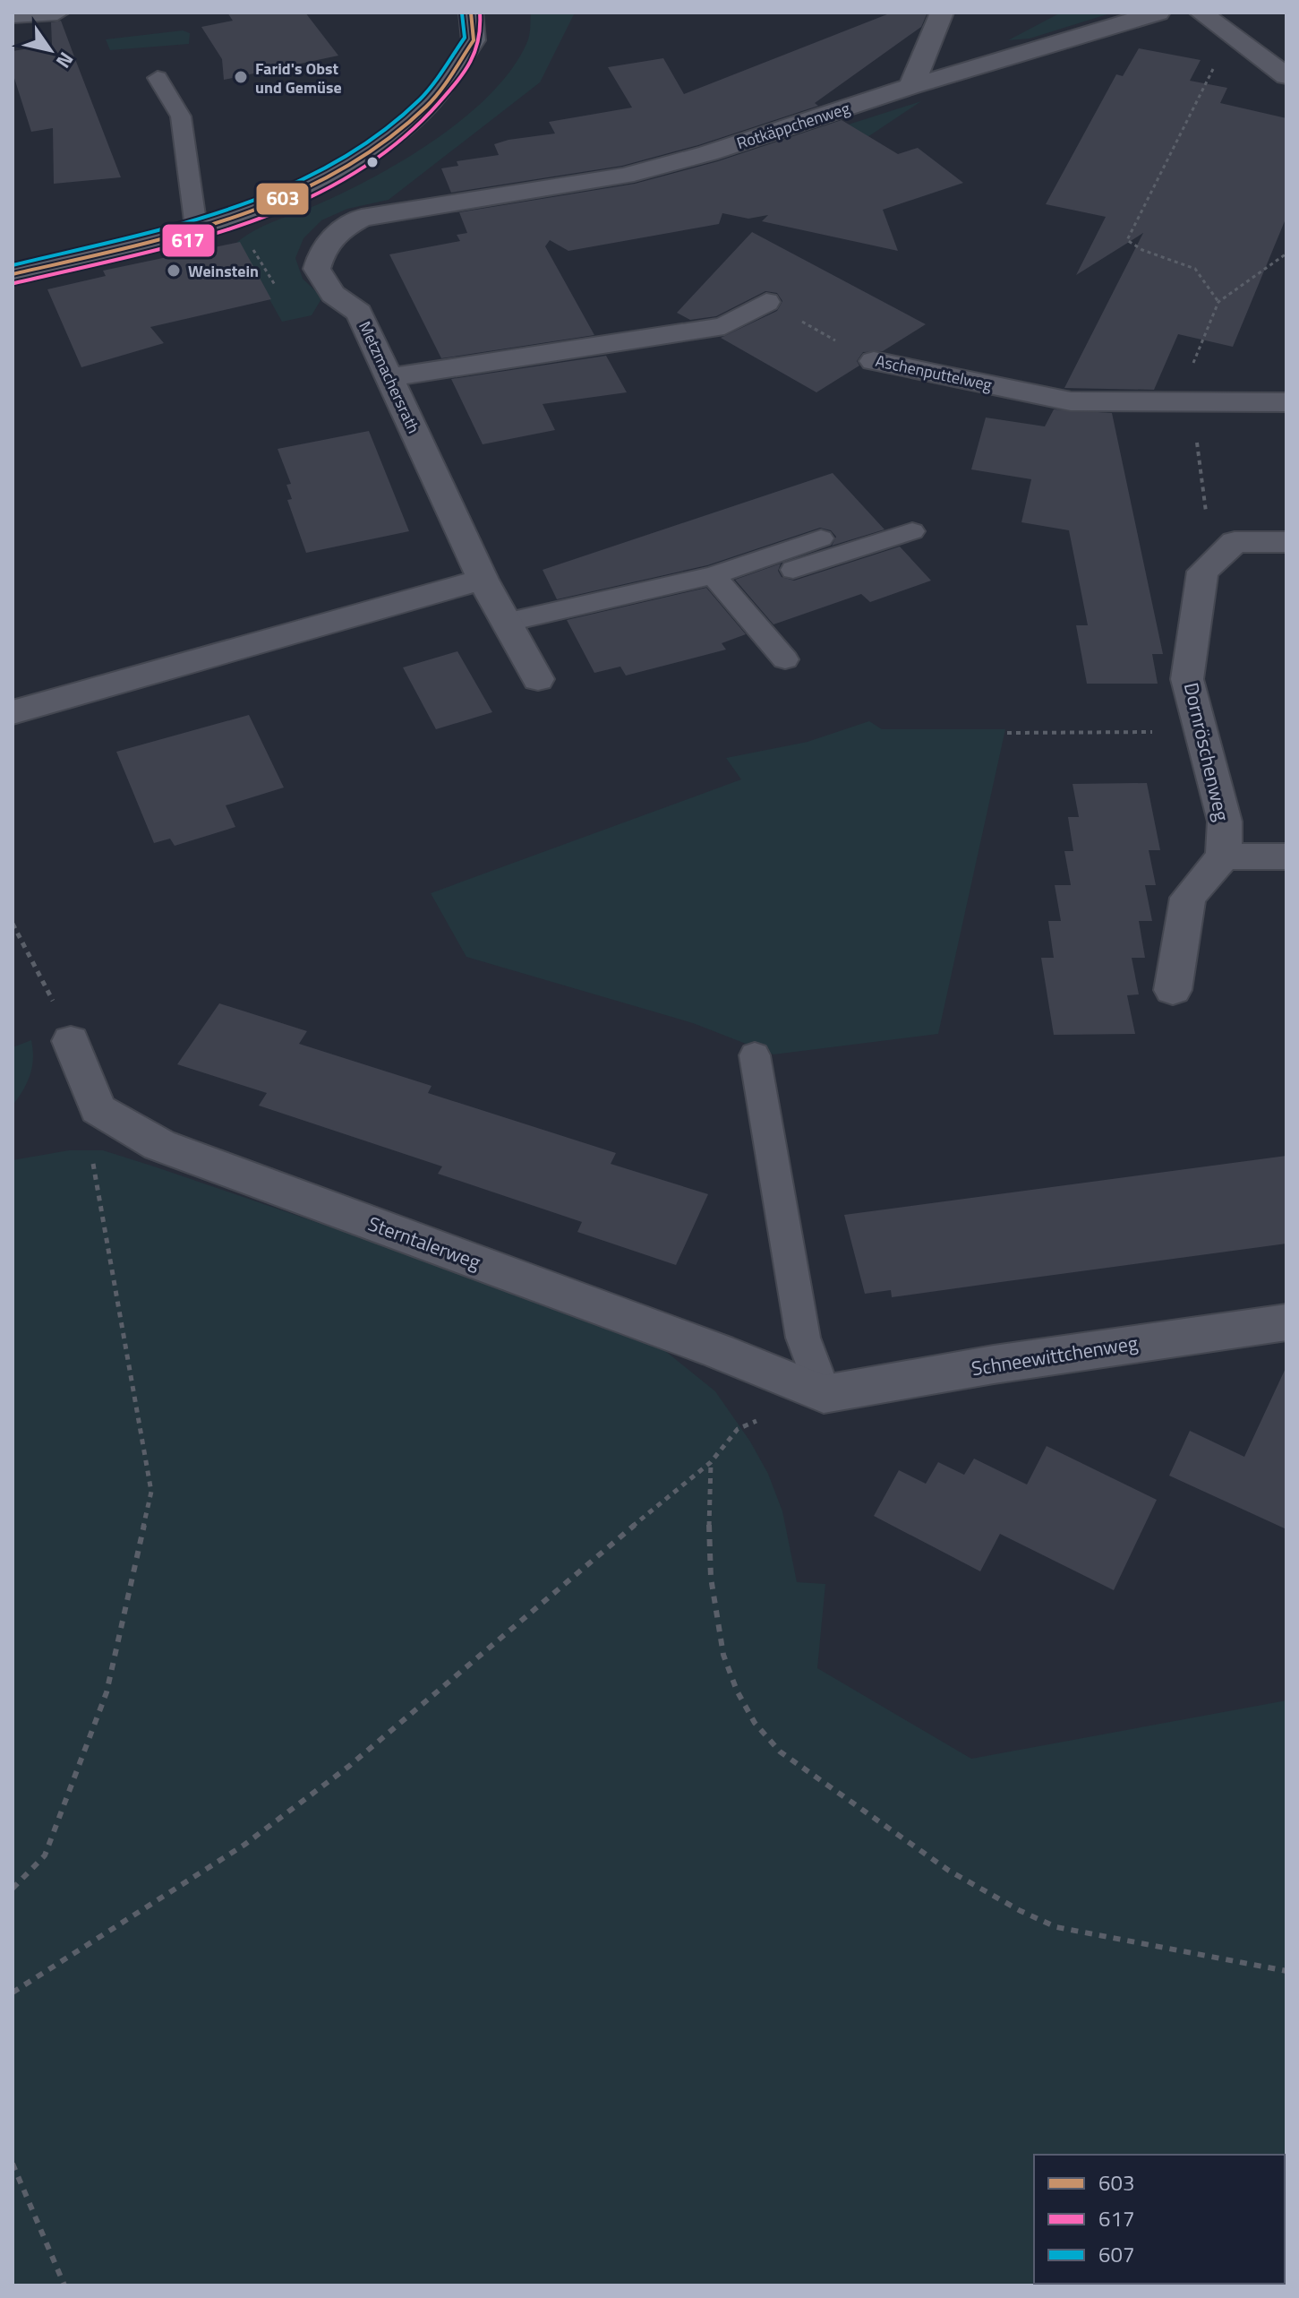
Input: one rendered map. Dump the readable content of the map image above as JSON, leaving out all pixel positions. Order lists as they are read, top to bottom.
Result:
{
  "streets": {
    "street": [
      "Rotkäppchenweg",
      "Aschenputtelweg",
      "Metzmachersrath",
      "Dornröschenweg",
      "Sterntalerweg",
      "Schneewittchenweg"
    ]
  },
  "crossings": [
    ["Rotkäppchenweg", "Metzmachersrath"],
    ["Sterntalerweg", "Schneewittchenweg"]
  ],
  "places": ["Farid's Obst und Gemüse", "Weinstein"],
  "lines": ["transit line 603", "transit line 617", "transit line 607"],
  "legend": ["603", "617", "607"],
  "north": "bottom right"
}
